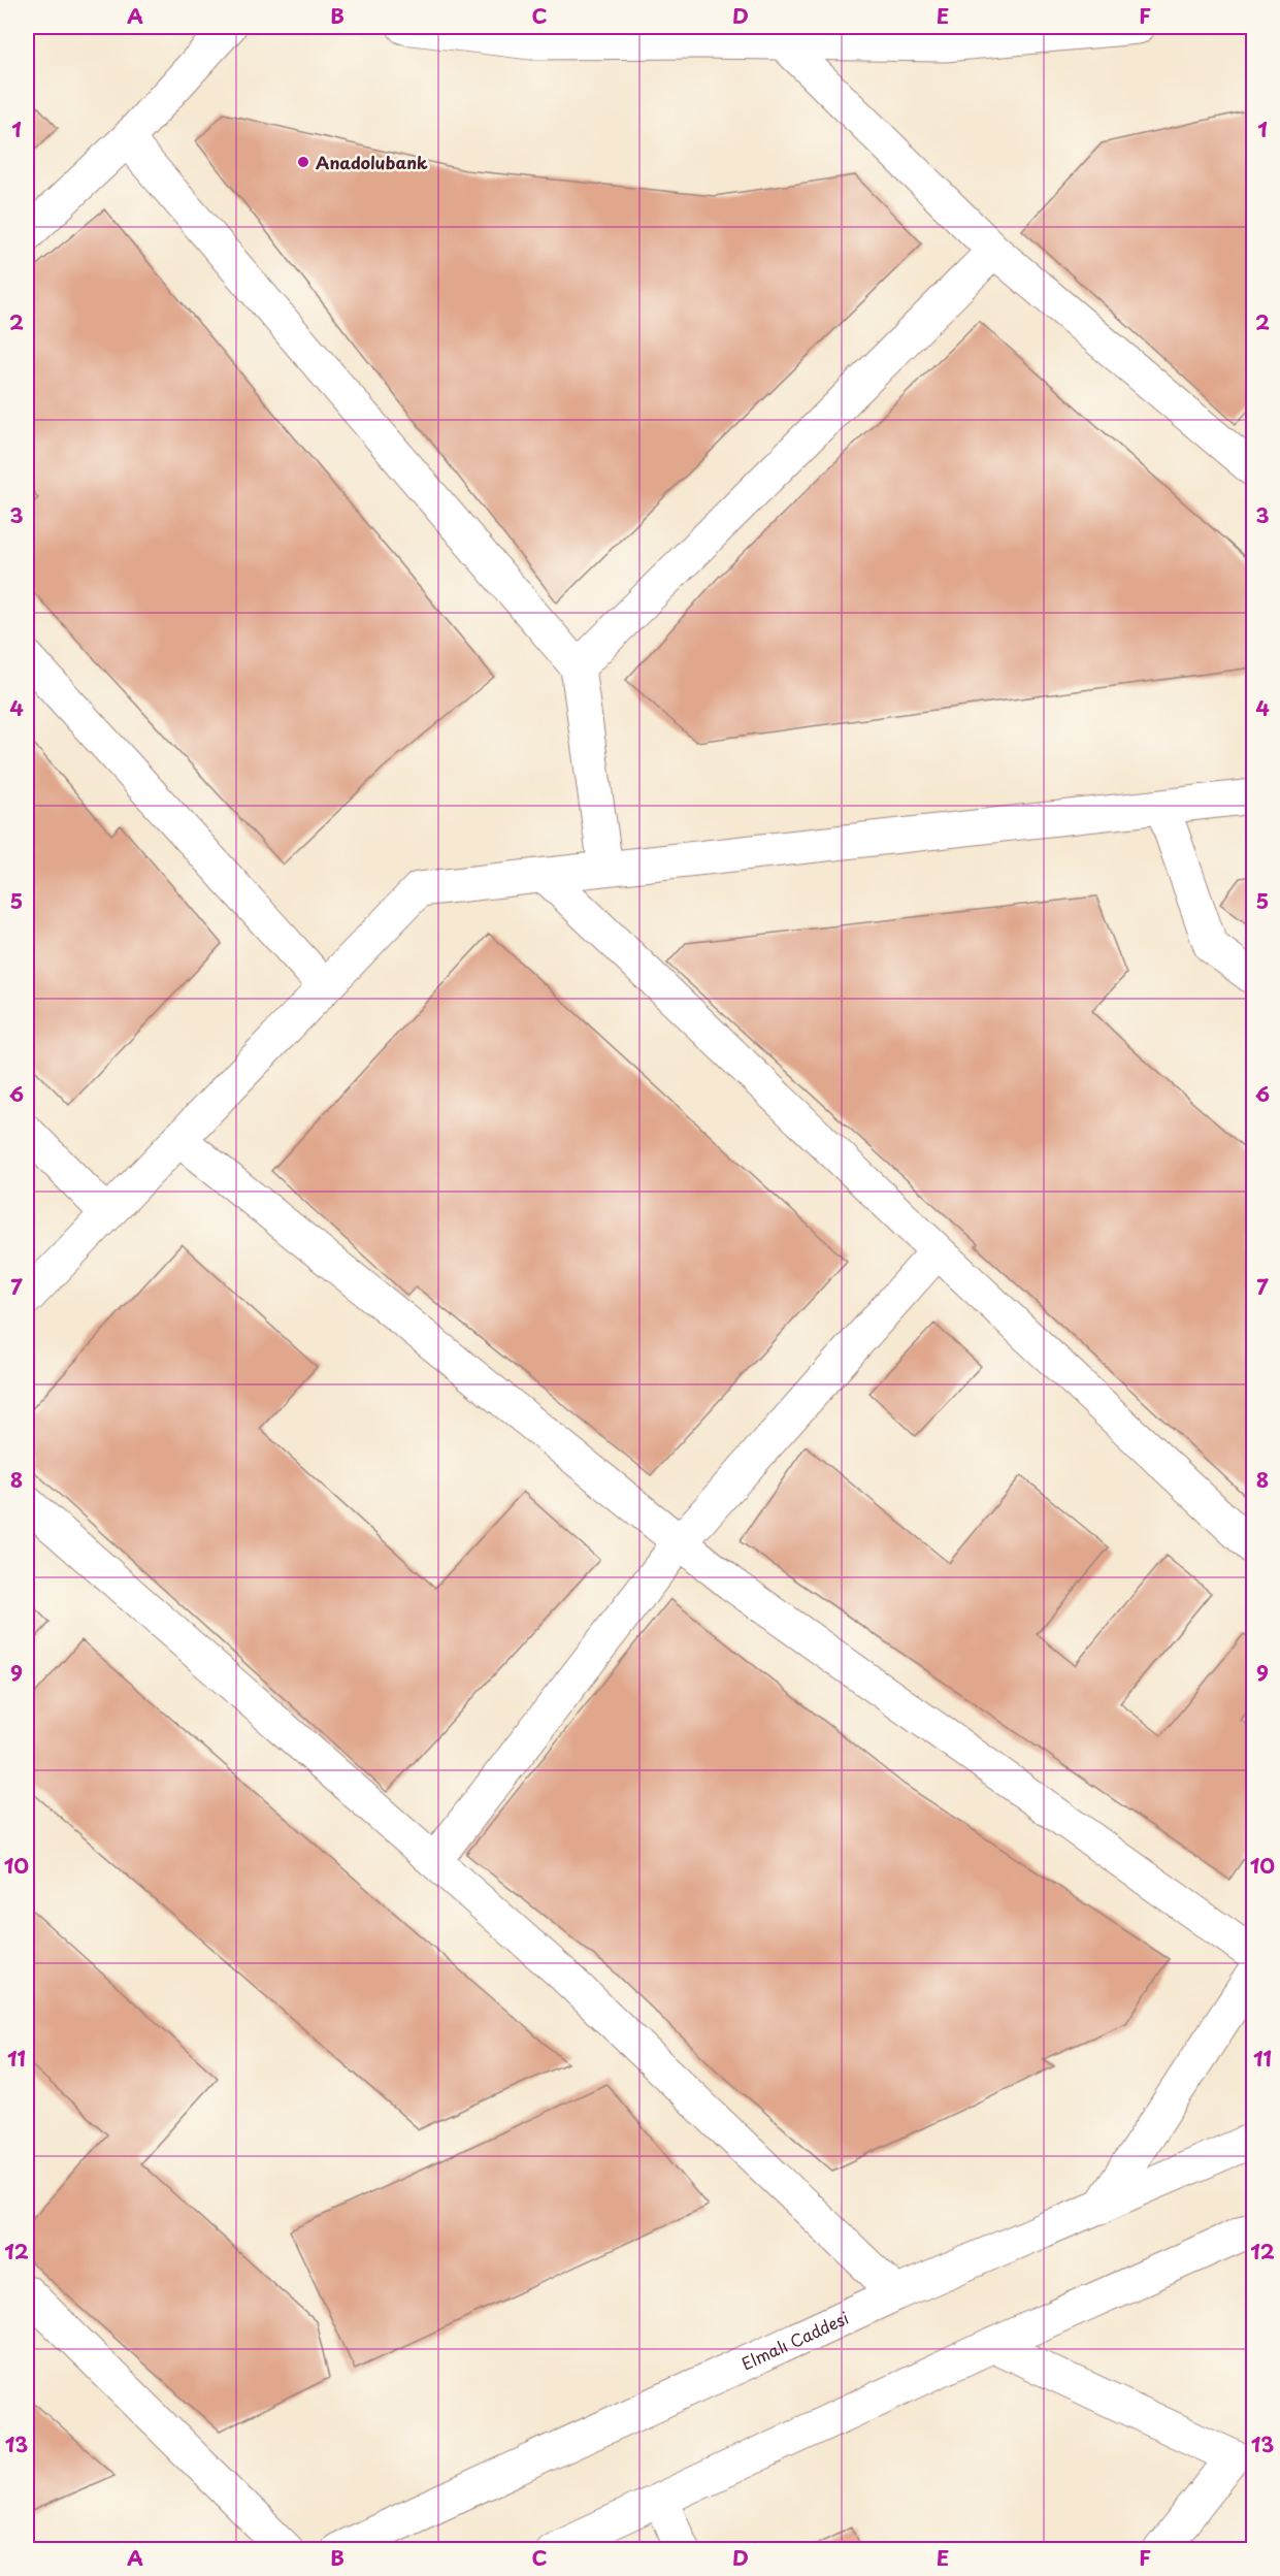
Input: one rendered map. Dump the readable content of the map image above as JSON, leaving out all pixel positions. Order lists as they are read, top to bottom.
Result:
{
  "streets": {
    "street": ["Elmalı Caddesi"]
  },
  "places": ["Anadolubank"],
  "grid": {
    "columns": [
      "A",
      "B",
      "C",
      "D",
      "E",
      "F"
    ],
    "rows": [
      "1",
      "2",
      "3",
      "4",
      "5",
      "6",
      "7",
      "8",
      "9",
      "10",
      "11",
      "12",
      "13"
    ]
  }
}
